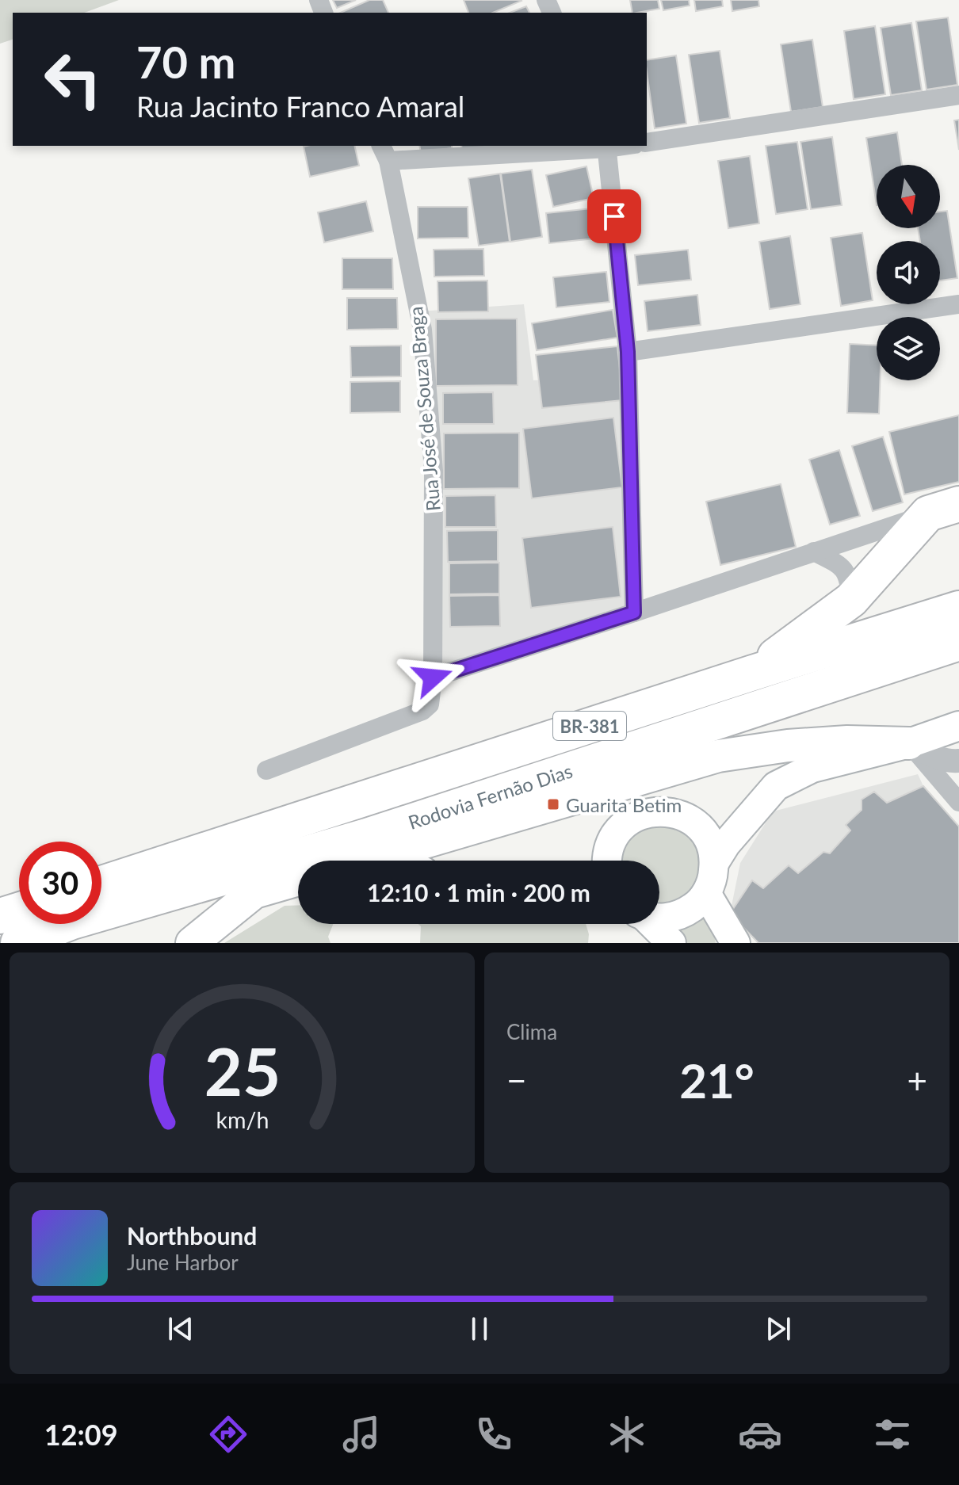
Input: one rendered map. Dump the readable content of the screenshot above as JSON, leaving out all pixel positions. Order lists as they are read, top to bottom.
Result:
{
  "streets": {
    "highway": ["BR-381", "Rodovia Fernão Dias"],
    "street": ["Rua José de Souza Braga"]
  },
  "places": {
    "transit": ["Guarita Betim"]
  },
  "north": "bottom",
  "page": {
    "turn": ["70 m", "Rua Jacinto Franco Amaral"],
    "limit": "30",
    "trip": "12:10 · 1 min · 200 m",
    "tile": "Clima",
    "heat": ["−", "21°", "+"],
    "song": ["Northbound", "June Harbor"],
    "tabs": "12:09",
    "gauge": ["25", "km/h"]
  }
}
